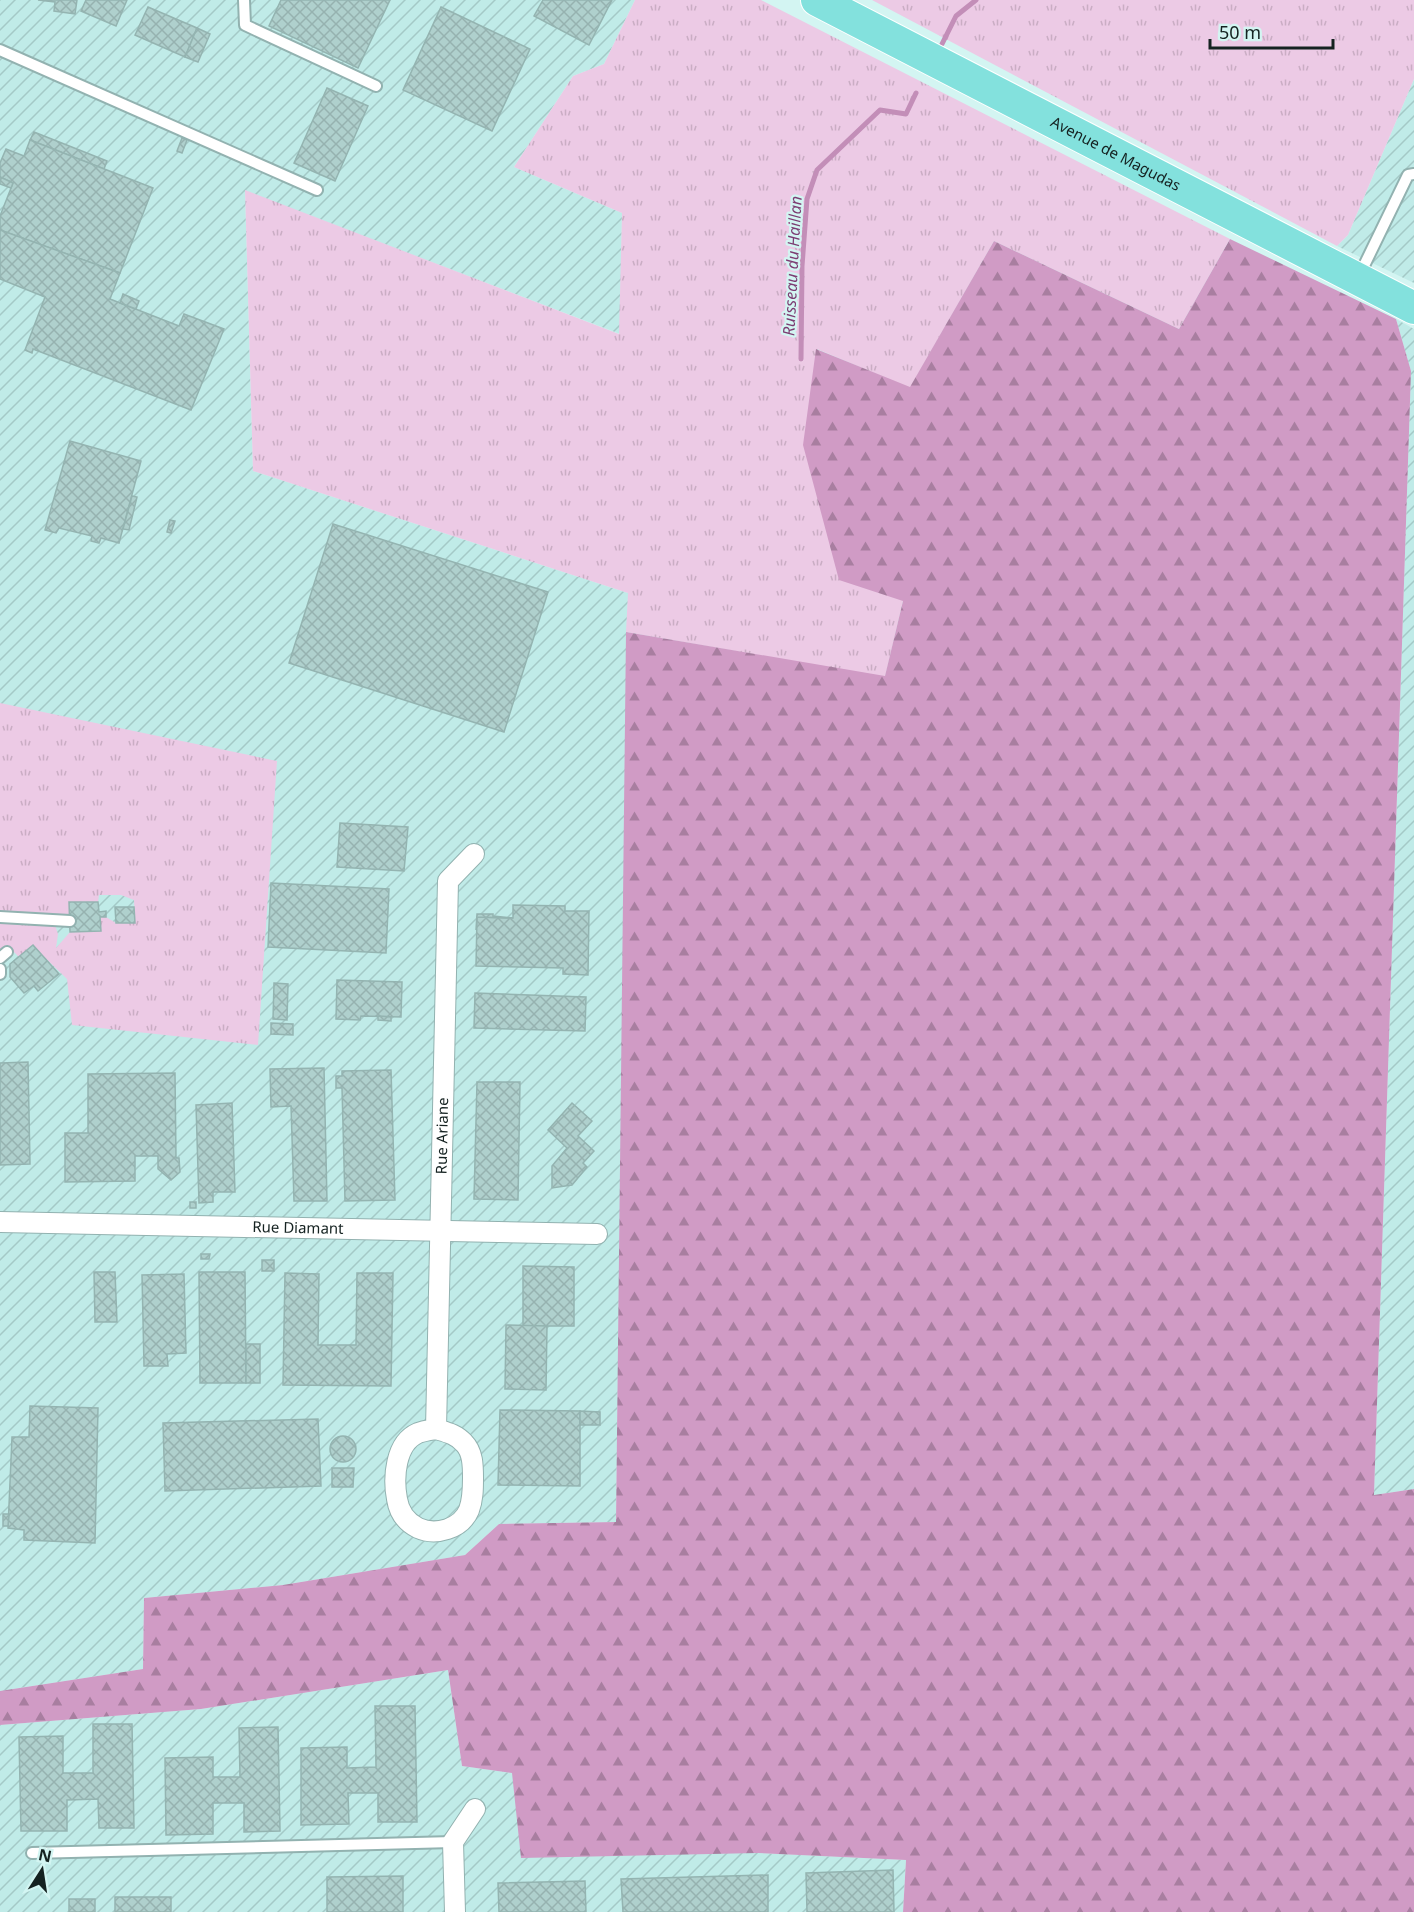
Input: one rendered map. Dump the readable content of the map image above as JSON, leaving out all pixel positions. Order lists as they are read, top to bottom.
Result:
{
  "streets": {
    "main road": ["Avenue de Magudas"],
    "street": ["Rue Ariane", "Rue Diamant"]
  },
  "crossings": [
    ["Rue Ariane", "Rue Diamant"]
  ],
  "water": ["Ruisseau du Haillan"],
  "scale_bar": "50 m",
  "north": "top"
}
